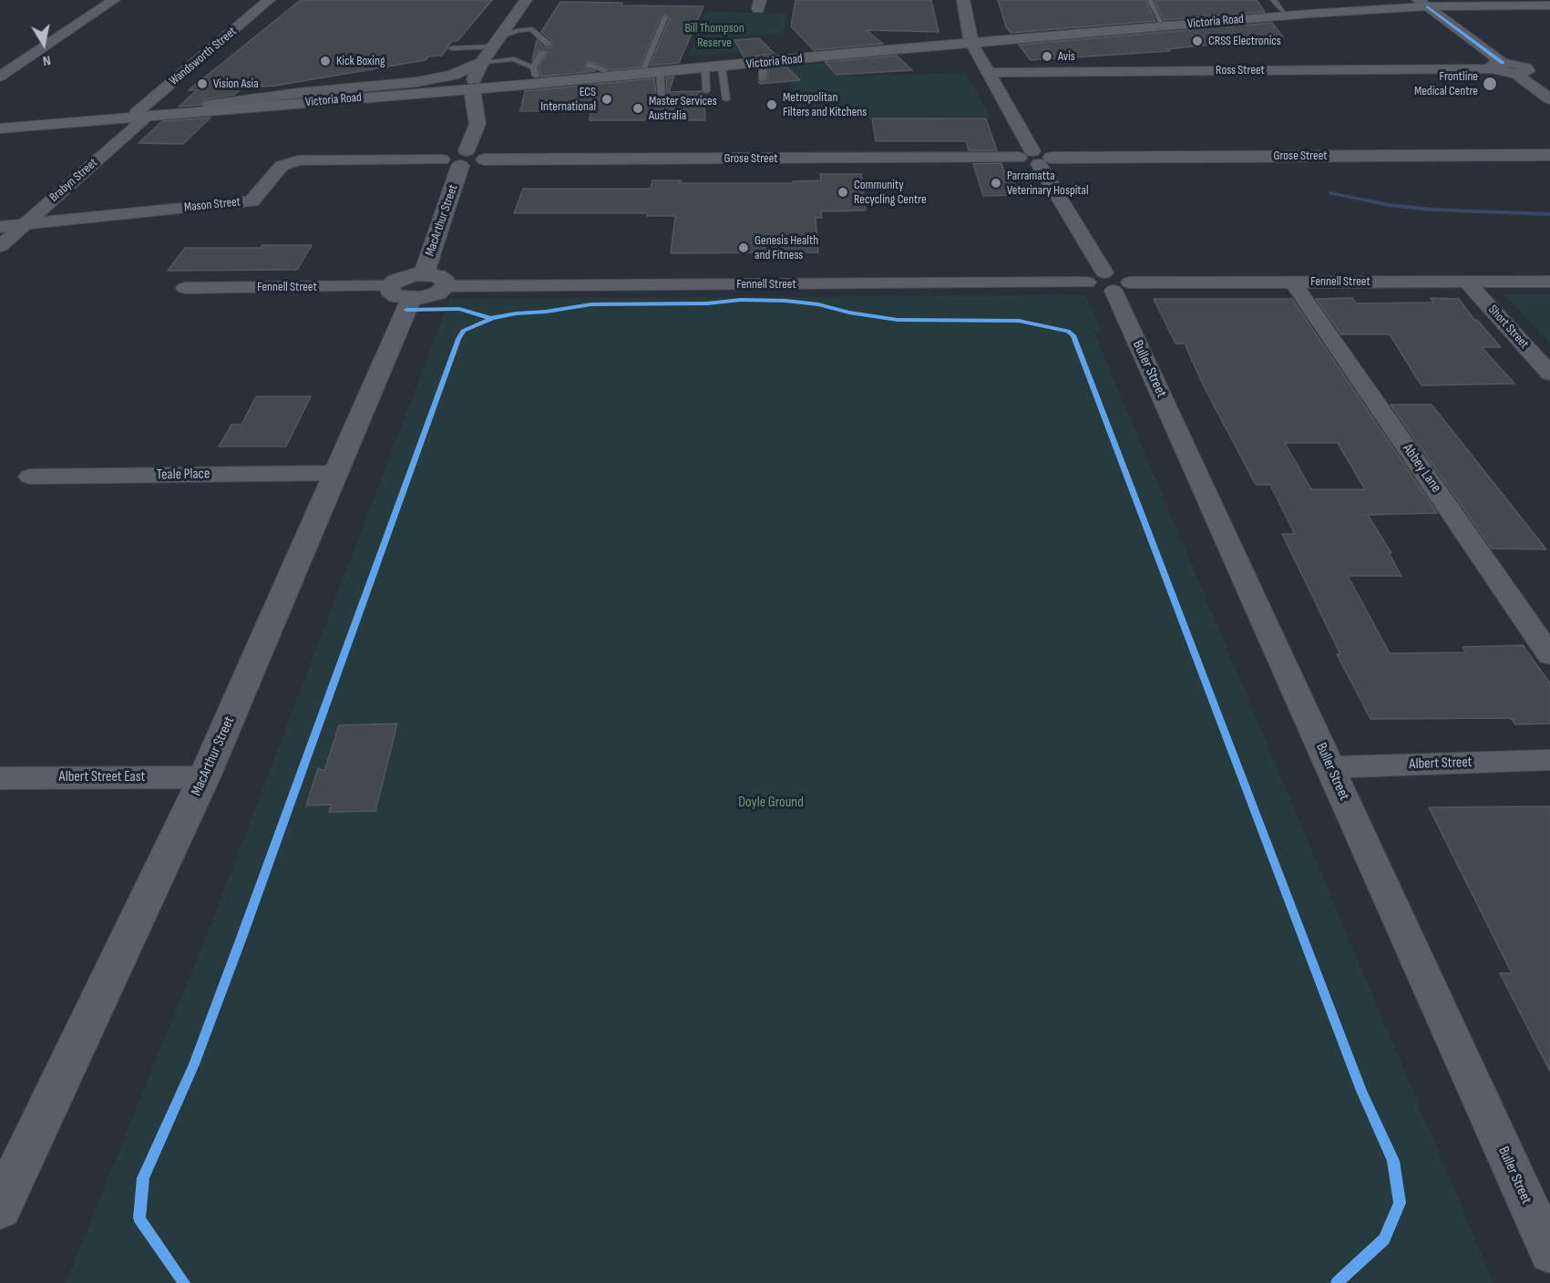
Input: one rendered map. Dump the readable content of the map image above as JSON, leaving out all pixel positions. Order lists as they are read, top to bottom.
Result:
{
  "streets": {
    "main road": ["Victoria Road"],
    "street": [
      "Wandsworth Street",
      "Ross Street",
      "Grose Street",
      "Brabyn Street",
      "Mason Street",
      "MacArthur Street",
      "Fennell Street",
      "Short Street",
      "Buller Street",
      "Abbey Lane",
      "Teale Place",
      "Albert Street",
      "Albert Street East"
    ]
  },
  "crossings": [
    ["Victoria Road", "Wandsworth Street"],
    ["Victoria Road", "Brabyn Street"],
    ["Victoria Road", "MacArthur Street"],
    ["Victoria Road", "Buller Street"],
    ["Wandsworth Street", "Brabyn Street"],
    ["Ross Street", "Buller Street"],
    ["Grose Street", "MacArthur Street"],
    ["Grose Street", "Buller Street"],
    ["Brabyn Street", "Mason Street"],
    ["MacArthur Street", "Fennell Street"],
    ["MacArthur Street", "Teale Place"],
    ["MacArthur Street", "Albert Street East"],
    ["Fennell Street", "Short Street"],
    ["Fennell Street", "Buller Street"],
    ["Fennell Street", "Abbey Lane"],
    ["Buller Street", "Albert Street"]
  ],
  "parks": ["Bill Thompson Reserve", "Doyle Ground"],
  "places": [
    "CRSS Electronics",
    "Avis",
    "Kick Boxing",
    "Vision Asia",
    "Frontline Medical Centre",
    "ECS International",
    "Metropolitan Filters and Kitchens",
    "Master Services Australia",
    "Parramatta Veterinary Hospital",
    "Community Recycling Centre",
    "Genesis Health and Fitness"
  ],
  "north": "bottom"
}
